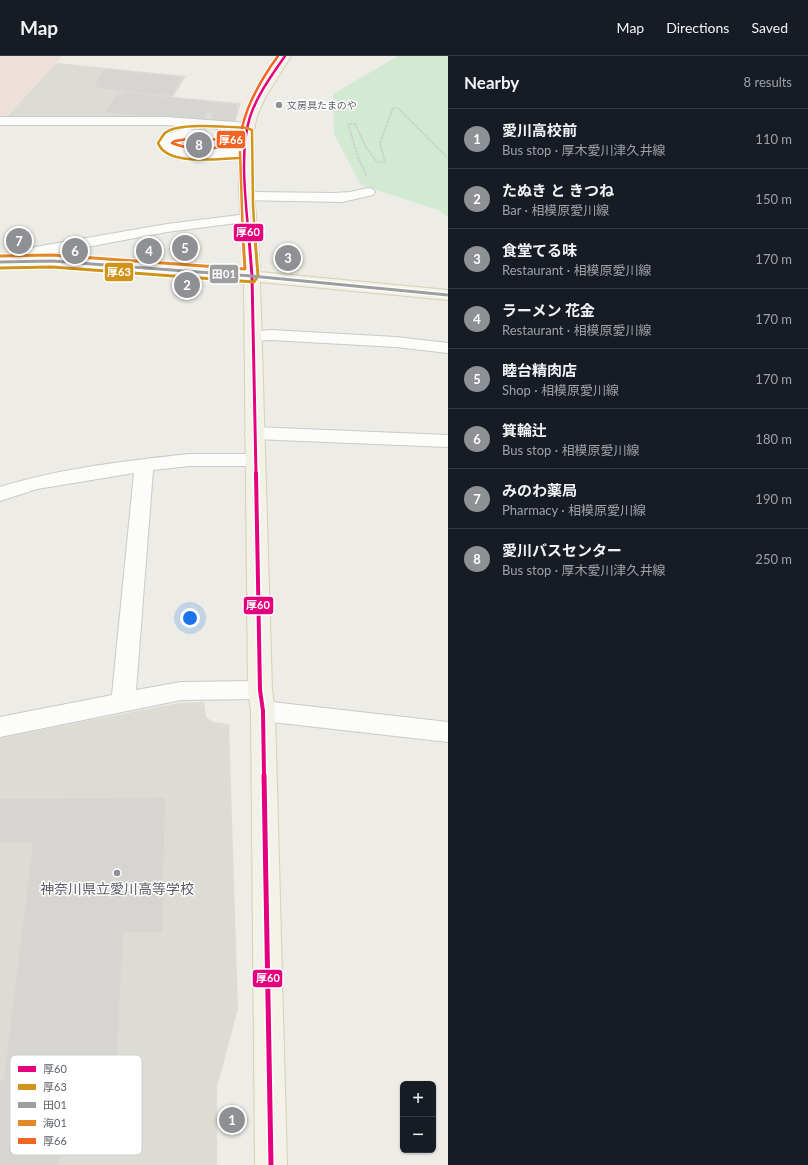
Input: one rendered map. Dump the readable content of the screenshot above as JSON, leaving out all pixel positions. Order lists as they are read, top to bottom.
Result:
{
  "places": ["文房具たまのや", "神奈川県立愛川高等学校"],
  "lines": [
    "transit line 厚60",
    "transit line 厚66",
    "transit line 厚63",
    "transit line 海01",
    "transit line 田01"
  ],
  "legend": [
    "厚60",
    "厚63",
    "田01",
    "海01",
    "厚66"
  ],
  "page": {
    "header": "Map",
    "nav": ["Map", "Directions", "Saved"],
    "heading": ["Nearby", "8 results"],
    "list": [
      {
        "mark": "1",
        "name": "愛川高校前",
        "note": "Bus stop · 厚木愛川津久井線",
        "value": "110 m"
      },
      {
        "mark": "2",
        "name": "たぬき と きつね",
        "note": "Bar · 相模原愛川線",
        "value": "150 m"
      },
      {
        "mark": "3",
        "name": "食堂てる味",
        "note": "Restaurant · 相模原愛川線",
        "value": "170 m"
      },
      {
        "mark": "4",
        "name": "ラーメン 花金",
        "note": "Restaurant · 相模原愛川線",
        "value": "170 m"
      },
      {
        "mark": "5",
        "name": "睦台精肉店",
        "note": "Shop · 相模原愛川線",
        "value": "170 m"
      },
      {
        "mark": "6",
        "name": "箕輪辻",
        "note": "Bus stop · 相模原愛川線",
        "value": "180 m"
      },
      {
        "mark": "7",
        "name": "みのわ薬局",
        "note": "Pharmacy · 相模原愛川線",
        "value": "190 m"
      },
      {
        "mark": "8",
        "name": "愛川バスセンター",
        "note": "Bus stop · 厚木愛川津久井線",
        "value": "250 m"
      }
    ],
    "pins": [
      "8",
      "7",
      "5",
      "4",
      "6",
      "3",
      "2",
      "1"
    ],
    "map_buttons": ["+", "−"]
  }
}
